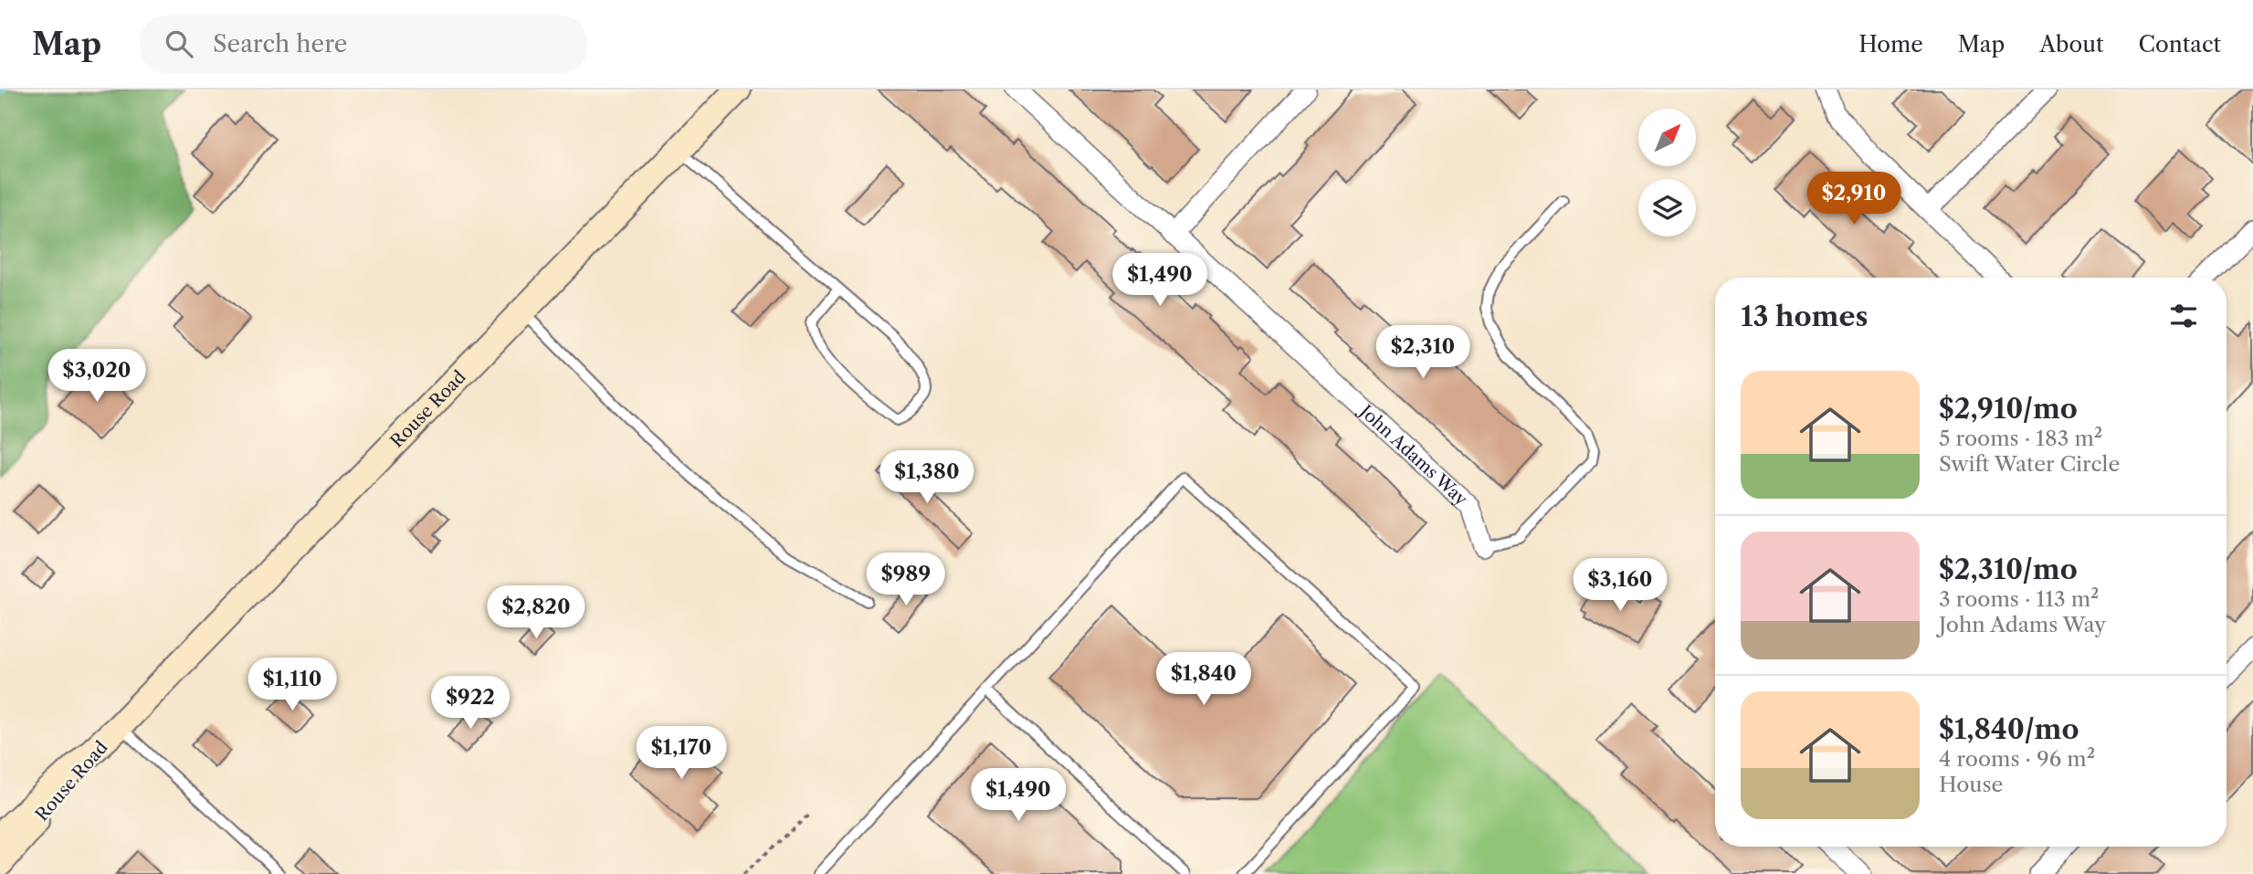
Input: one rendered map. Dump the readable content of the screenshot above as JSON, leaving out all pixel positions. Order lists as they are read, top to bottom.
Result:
{
  "streets": {
    "street": ["Rouse Road", "John Adams Way"]
  },
  "north": "top right",
  "page": {
    "header": "Map",
    "search": "Search here",
    "nav": [
      "Home",
      "Map",
      "About",
      "Contact"
    ],
    "price": [
      "$2,910",
      "$1,490",
      "$2,310",
      "$3,020",
      "$1,380",
      "$989",
      "$3,160",
      "$2,820",
      "$1,840",
      "$1,110",
      "$922",
      "$1,170",
      "$1,490"
    ],
    "heading": "13 homes",
    "list": [
      {
        "name": "$2,910/mo",
        "note": "5 rooms · 183 m² · Swift Water Circle"
      },
      {
        "name": "$2,310/mo",
        "note": "3 rooms · 113 m² · John Adams Way"
      },
      {
        "name": "$1,840/mo",
        "note": "4 rooms · 96 m² · House"
      }
    ]
  }
}
